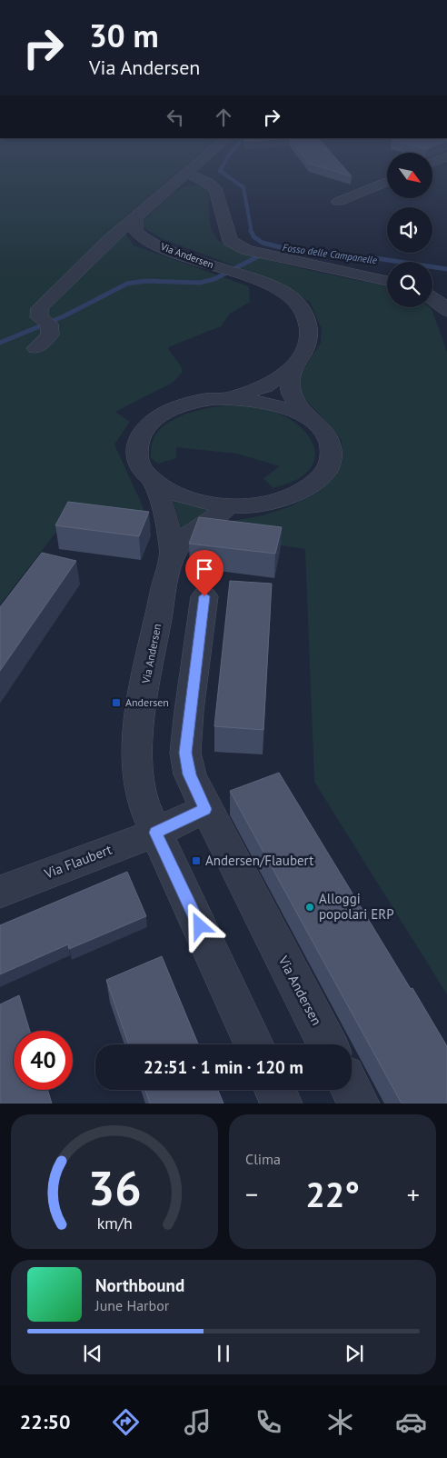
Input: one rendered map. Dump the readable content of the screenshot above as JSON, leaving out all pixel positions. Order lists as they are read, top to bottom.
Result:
{
  "streets": {
    "street": ["Via Andersen", "Via Flaubert"]
  },
  "crossings": [
    ["Via Andersen", "Via Flaubert"]
  ],
  "water": ["Fosso delle Campanelle"],
  "places": {
    "transit": ["Andersen", "Andersen/Flaubert"],
    "other": ["Alloggi popolari ERP"]
  },
  "north": "bottom right",
  "page": {
    "turn": ["30 m", "Via Andersen"],
    "limit": "40",
    "trip": "22:51 · 1 min · 120 m",
    "tile": "Clima",
    "heat": ["−", "22°", "+"],
    "song": ["Northbound", "June Harbor"],
    "tabs": "22:50",
    "gauge": ["36", "km/h"]
  }
}
